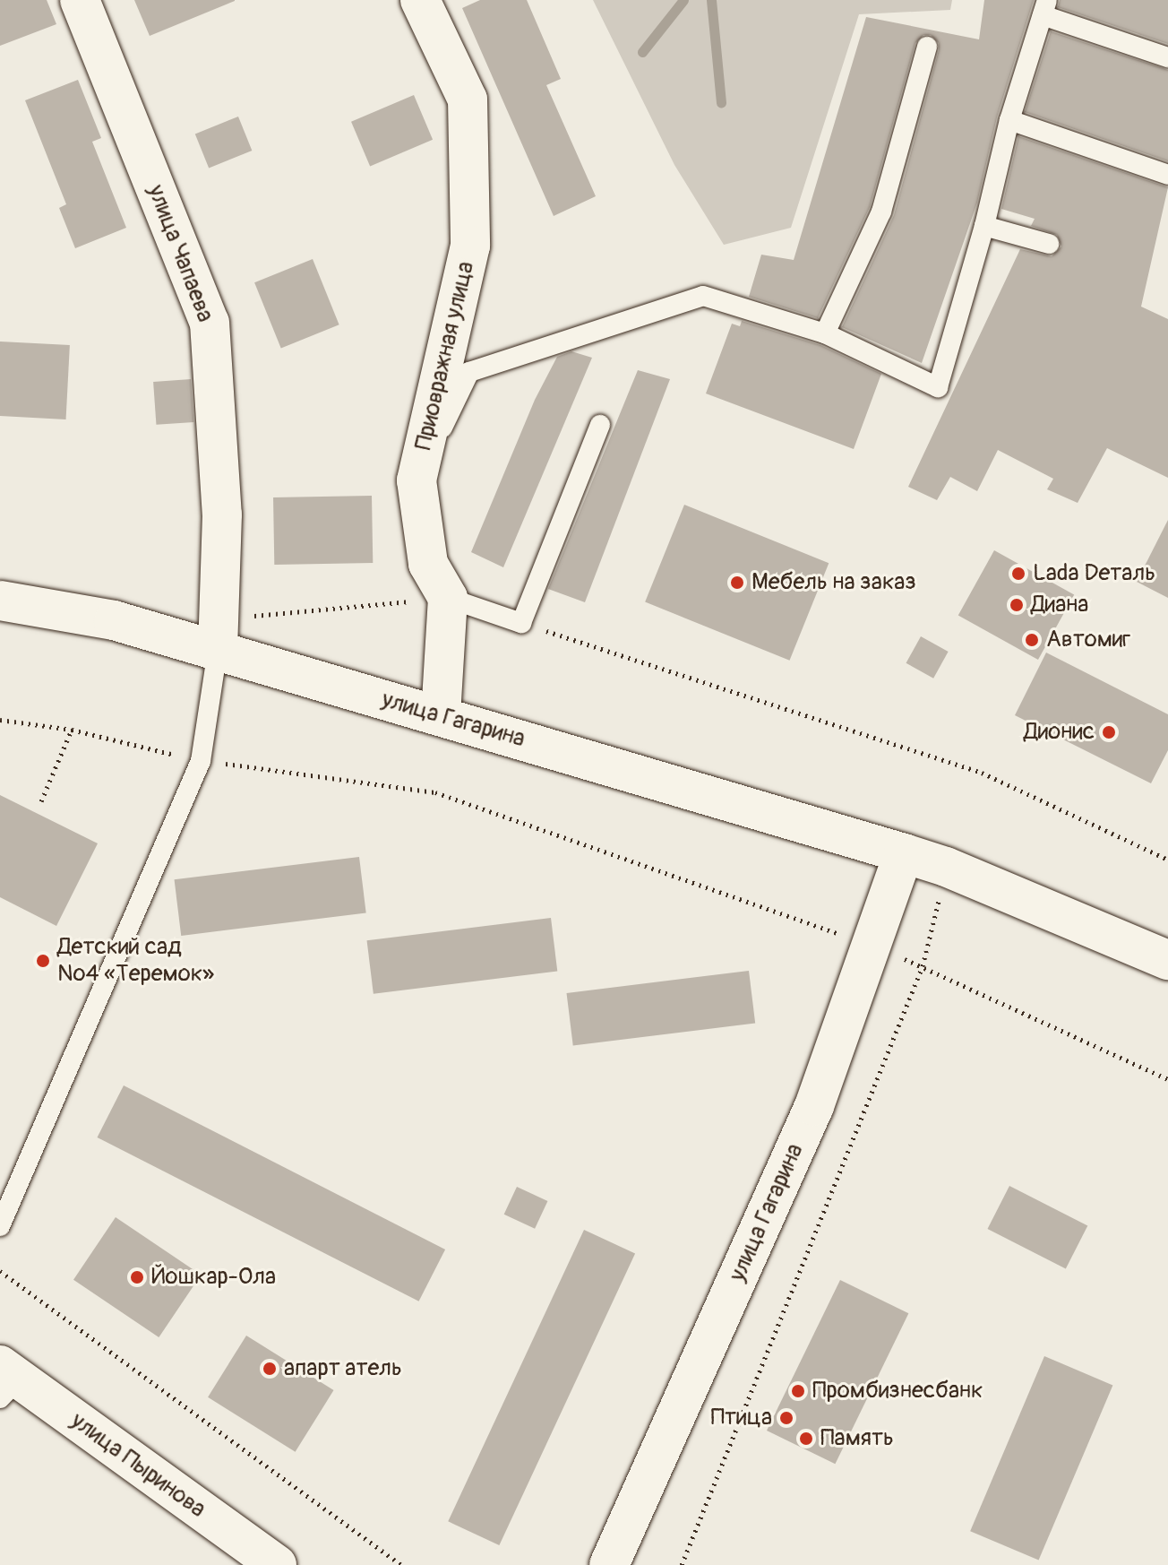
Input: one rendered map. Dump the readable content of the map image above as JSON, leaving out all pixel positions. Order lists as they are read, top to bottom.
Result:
{
  "streets": {
    "street": [
      "улица Чапаева",
      "Приовражная улица",
      "улица Гагарина",
      "улица Пыринова"
    ]
  },
  "crossings": [
    ["улица Чапаева", "улица Гагарина"]
  ],
  "places": [
    "Lada Dеталь",
    "Мебель на заказ",
    "Диана",
    "Автомиг",
    "Дионис",
    "Детский сад №4 «Теремок»",
    "Йошкар-Ола",
    "апарт атель",
    "Промбизнесбанк",
    "Птица",
    "Память"
  ]
}
